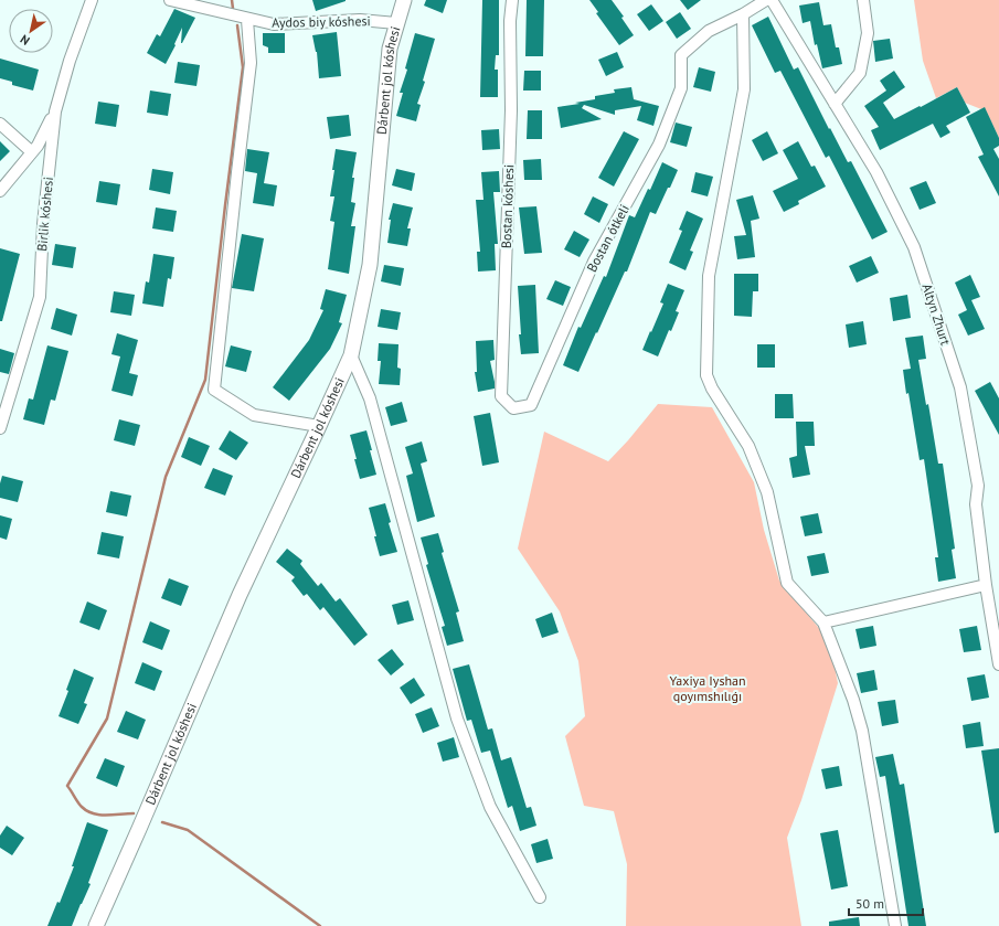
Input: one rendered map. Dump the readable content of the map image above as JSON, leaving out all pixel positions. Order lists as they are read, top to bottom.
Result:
{
  "streets": {
    "main road": ["Dárbent jol kóshesi"],
    "street": [
      "Aydos biy kóshesi",
      "Bostan kóshesi",
      "Birlik kóshesi",
      "Bostan ótkeli",
      "Altyn Zhurt"
    ]
  },
  "crossings": [
    ["Aydos biy kóshesi", "Dárbent jol kóshesi"],
    ["Bostan kóshesi", "Bostan ótkeli"]
  ],
  "parks": ["Yaxiya Iyshan qoyımshılıǵı"],
  "scale_bar": "50 m",
  "north": "bottom left"
}
